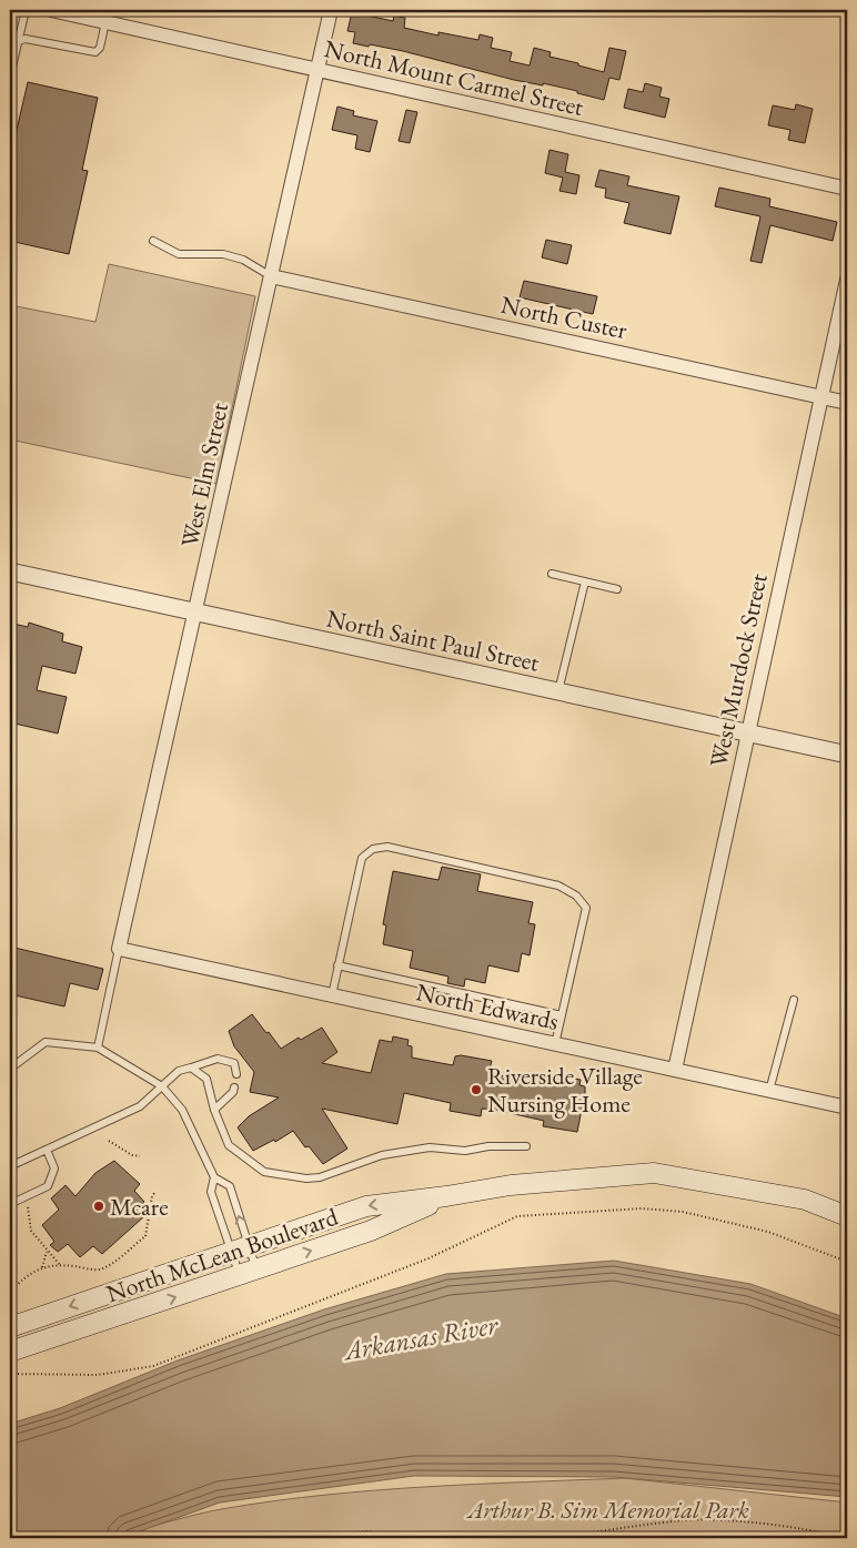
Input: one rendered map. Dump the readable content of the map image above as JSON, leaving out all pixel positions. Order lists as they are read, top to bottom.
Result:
{
  "streets": {
    "main road": ["North McLean Boulevard"],
    "street": [
      "North Mount Carmel Street",
      "North Custer",
      "West Elm Street",
      "North Saint Paul Street",
      "West Murdock Street",
      "North Edwards"
    ]
  },
  "crossings": [
    ["North Mount Carmel Street", "West Elm Street"],
    ["North Custer", "West Elm Street"],
    ["North Custer", "West Murdock Street"],
    ["West Elm Street", "North Saint Paul Street"],
    ["West Elm Street", "North Edwards"],
    ["North Saint Paul Street", "West Murdock Street"],
    ["West Murdock Street", "North Edwards"]
  ],
  "water": ["Arkansas River"],
  "parks": ["Arthur B. Sim Memorial Park"],
  "places": ["Riverside Village Nursing Home", "Mcare"]
}
